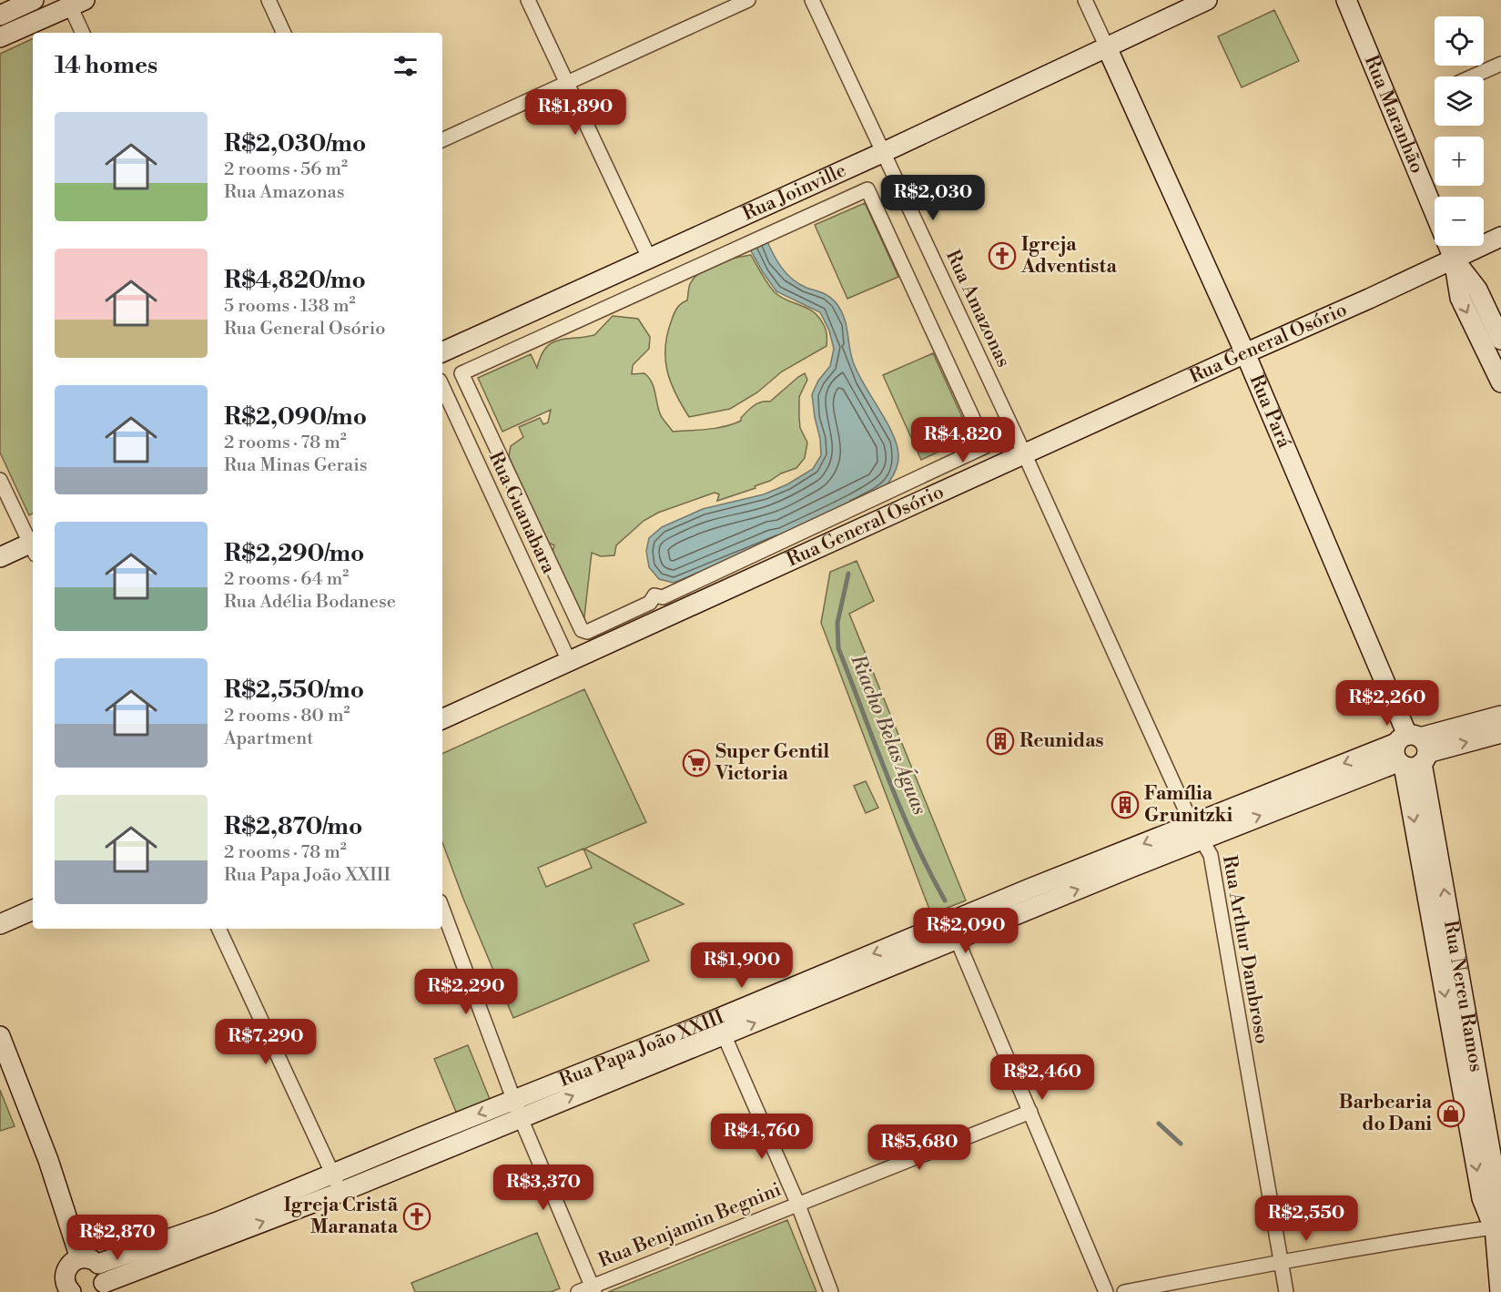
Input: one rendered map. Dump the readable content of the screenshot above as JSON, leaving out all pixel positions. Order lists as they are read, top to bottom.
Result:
{
  "streets": {
    "street": [
      "Rua Maranhão",
      "Rua Joinville",
      "Rua Amazonas",
      "Rua General Osório",
      "Rua Pará",
      "Rua Guanabara",
      "Rua Arthur Dambroso",
      "Rua Nereu Ramos",
      "Rua Papa João XXIII",
      "Rua Benjamin Begnini"
    ]
  },
  "crossings": [
    ["Rua Maranhão", "Rua General Osório"],
    ["Rua Joinville", "Rua Amazonas"],
    ["Rua Joinville", "Rua Pará"],
    ["Rua Amazonas", "Rua General Osório"],
    ["Rua Amazonas", "Rua Arthur Dambroso"],
    ["Rua General Osório", "Rua Pará"],
    ["Rua General Osório", "Rua Guanabara"],
    ["Rua General Osório", "Rua Arthur Dambroso"],
    ["Rua Pará", "Rua Nereu Ramos"],
    ["Rua Pará", "Rua Papa João XXIII"],
    ["Rua Arthur Dambroso", "Rua Papa João XXIII"],
    ["Rua Nereu Ramos", "Rua Papa João XXIII"]
  ],
  "water": ["Riacho Belas Águas"],
  "places": {
    "church": ["Igreja Adventista", "Igreja Cristã Maranata"],
    "building": ["Reunidas", "Família Grunitzki"],
    "supermarket": ["Super Gentil Victoria"],
    "shop": ["Barbearia do Dani"]
  },
  "page": {
    "map_buttons": ["+", "−"],
    "heading": "14 homes",
    "price": [
      "R$1,890",
      "R$2,030",
      "R$4,820",
      "R$2,260",
      "R$2,090",
      "R$1,900",
      "R$2,290",
      "R$7,290",
      "R$2,460",
      "R$4,760",
      "R$5,680",
      "R$3,370",
      "R$2,550",
      "R$2,870"
    ],
    "list": [
      {
        "name": "R$2,030/mo",
        "note": "2 rooms · 56 m² · Rua Amazonas"
      },
      {
        "name": "R$4,820/mo",
        "note": "5 rooms · 138 m² · Rua General Osório"
      },
      {
        "name": "R$2,090/mo",
        "note": "2 rooms · 78 m² · Rua Minas Gerais"
      },
      {
        "name": "R$2,290/mo",
        "note": "2 rooms · 64 m² · Rua Adélia Bodanese"
      },
      {
        "name": "R$2,550/mo",
        "note": "2 rooms · 80 m² · Apartment"
      },
      {
        "name": "R$2,870/mo",
        "note": "2 rooms · 78 m² · Rua Papa João XXIII"
      }
    ]
  }
}
